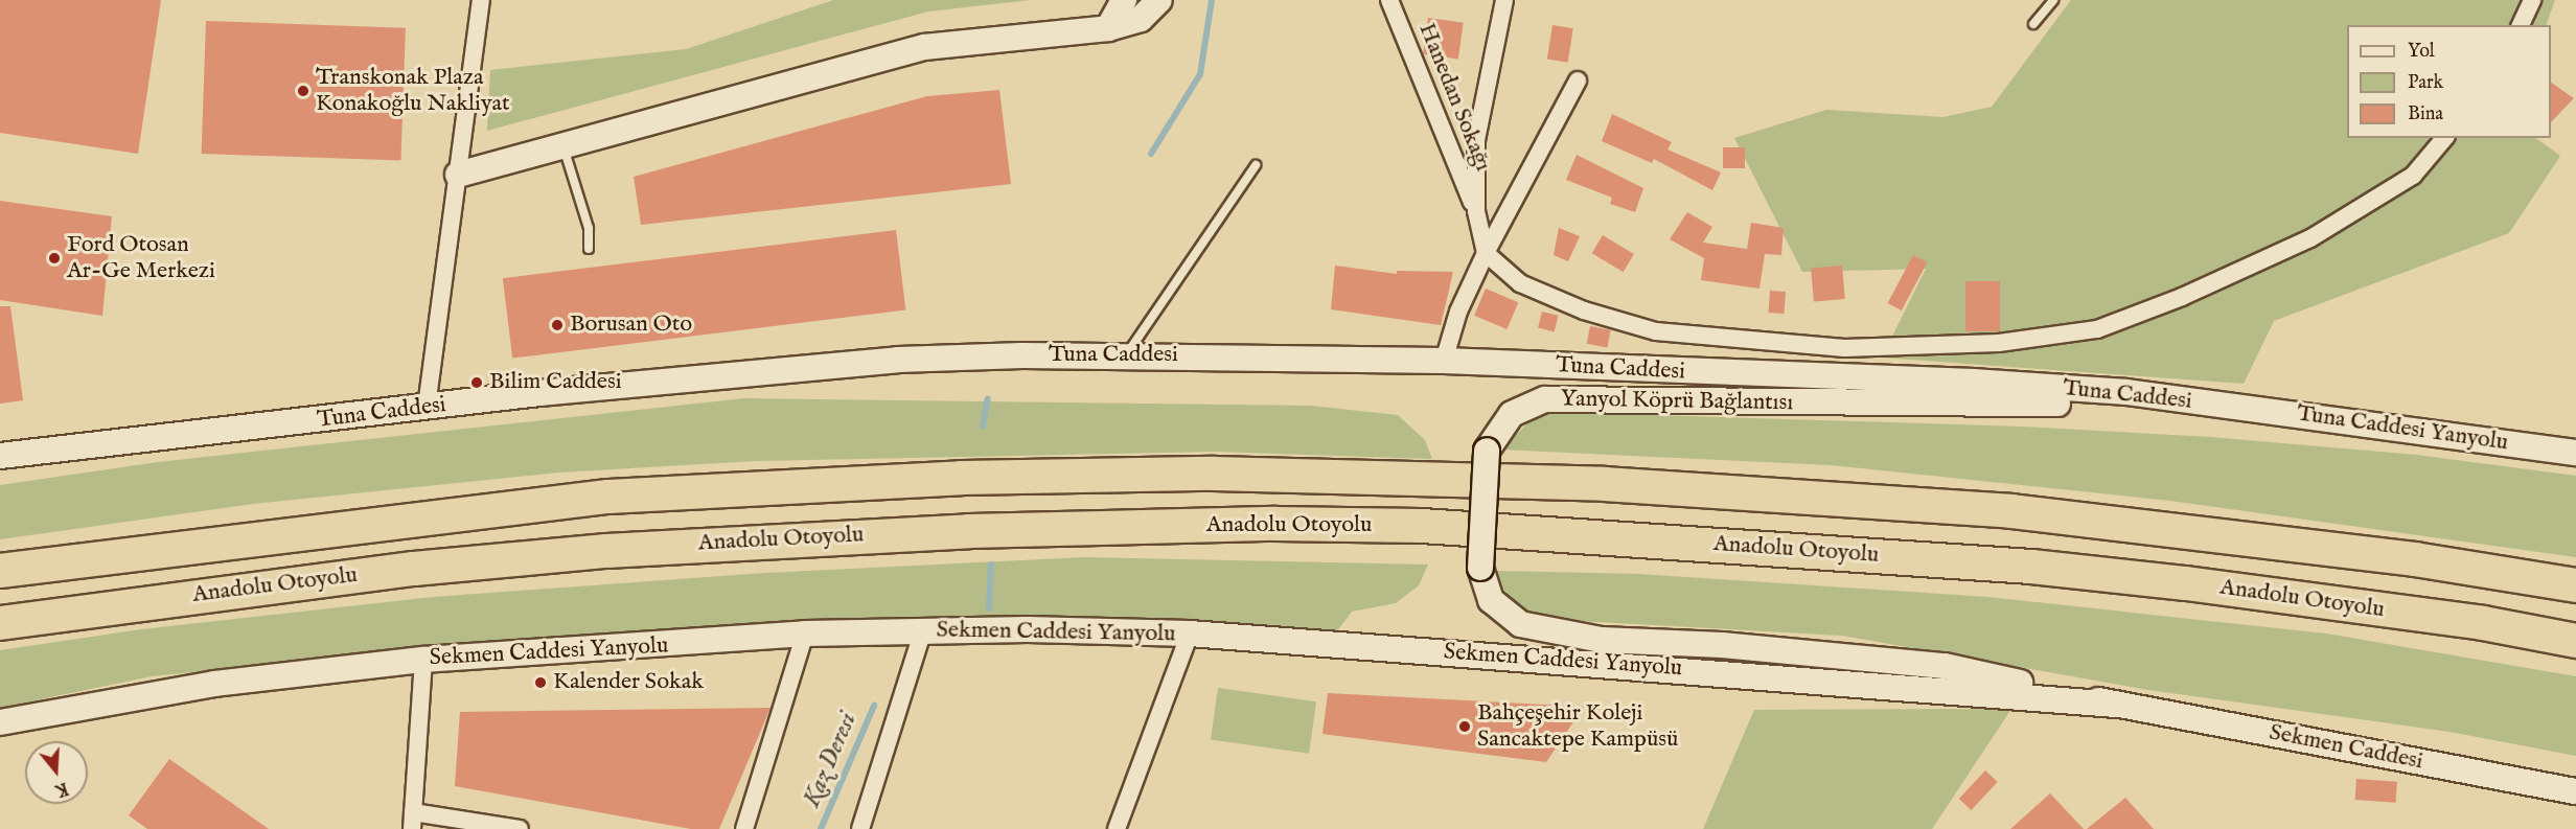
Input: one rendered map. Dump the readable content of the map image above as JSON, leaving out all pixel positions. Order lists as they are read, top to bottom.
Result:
{
  "streets": {
    "highway": ["Anadolu Otoyolu"],
    "main road": [
      "Tuna Caddesi",
      "Yanyol Köprü Bağlantısı",
      "Tuna Caddesi Yanyolu",
      "Sekmen Caddesi Yanyolu",
      "Sekmen Caddesi"
    ],
    "street": ["Hanedan Sokağı"]
  },
  "crossings": [
    ["Tuna Caddesi", "Yanyol Köprü Bağlantısı"],
    ["Tuna Caddesi", "Tuna Caddesi Yanyolu"],
    ["Yanyol Köprü Bağlantısı", "Tuna Caddesi Yanyolu"],
    ["Yanyol Köprü Bağlantısı", "Sekmen Caddesi Yanyolu"],
    ["Yanyol Köprü Bağlantısı", "Sekmen Caddesi"],
    ["Sekmen Caddesi Yanyolu", "Sekmen Caddesi"]
  ],
  "water": ["Kaz Deresi"],
  "places": [
    "Transkonak Plaza Konakoğlu Nakliyat",
    "Ford Otosan Ar-Ge Merkezi",
    "Borusan Oto",
    "Bilim Caddesi",
    "Kalender Sokak",
    "Bahçeşehir Koleji Sancaktepe Kampüsü"
  ],
  "legend": ["Yol", "Park", "Bina"],
  "north": "bottom"
}
